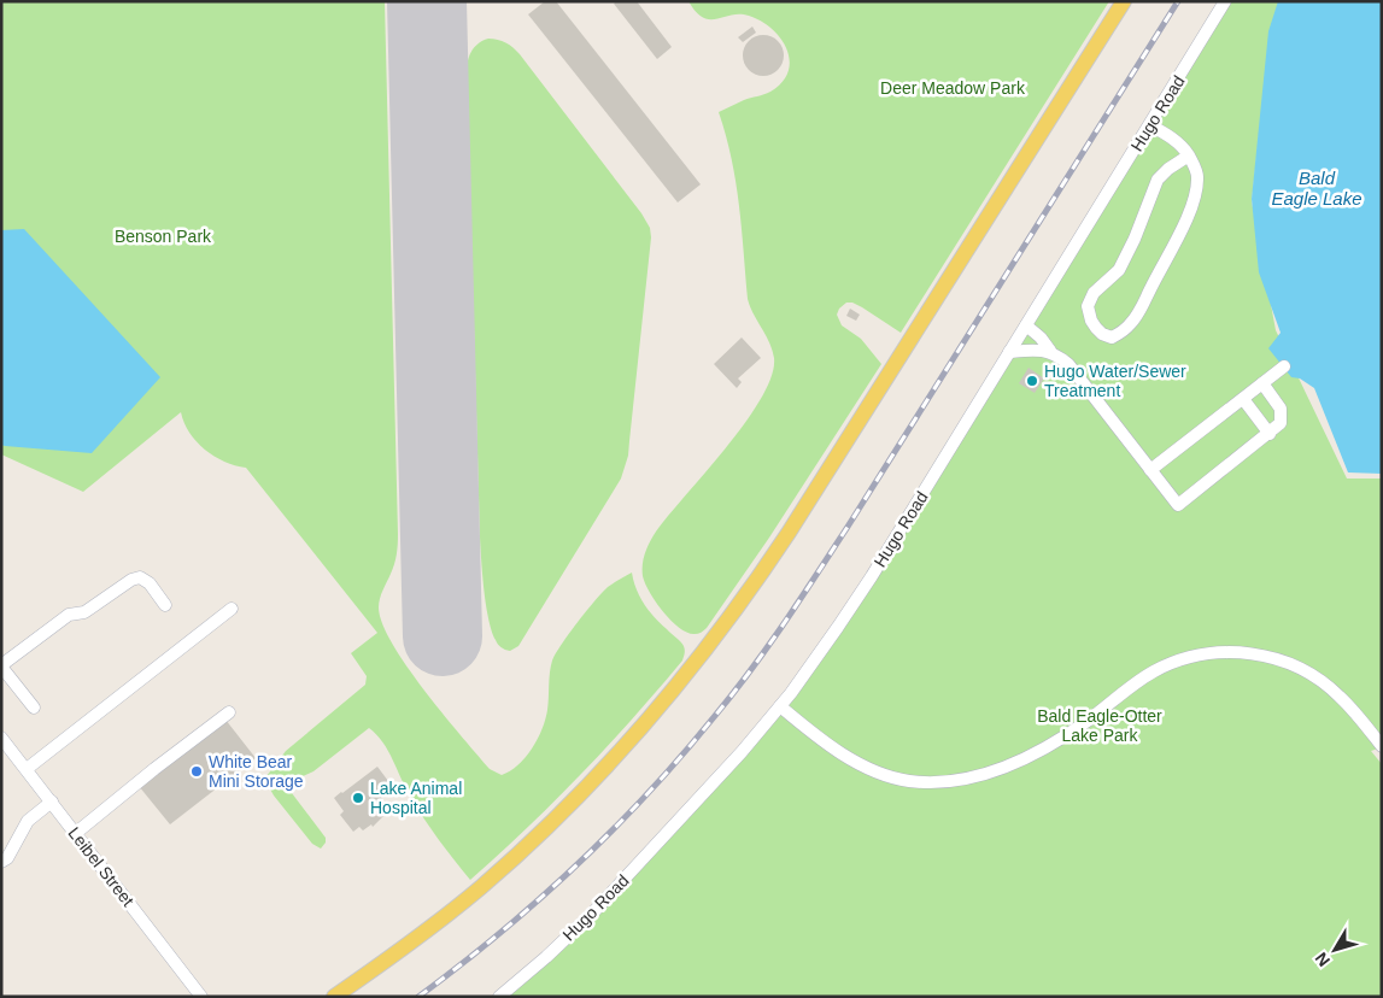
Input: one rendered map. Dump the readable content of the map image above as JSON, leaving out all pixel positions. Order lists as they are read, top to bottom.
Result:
{
  "streets": {
    "street": ["Hugo Road", "Leibel Street"]
  },
  "water": ["Bald Eagle Lake"],
  "parks": ["Deer Meadow Park", "Benson Park", "Bald Eagle-Otter Lake Park"],
  "places": ["Hugo Water/Sewer Treatment", "White Bear Mini Storage", "Lake Animal Hospital"],
  "north": "bottom left"
}
